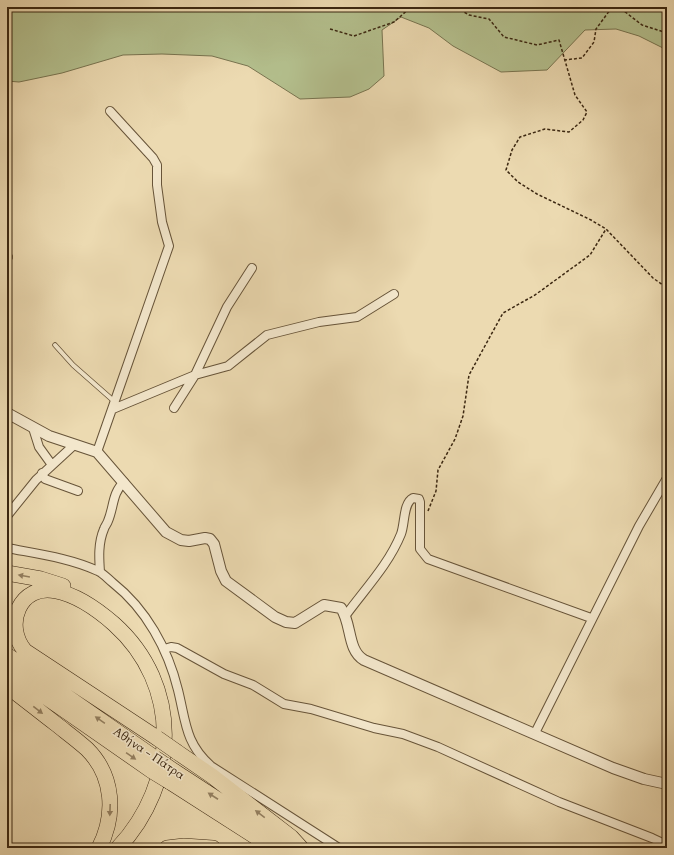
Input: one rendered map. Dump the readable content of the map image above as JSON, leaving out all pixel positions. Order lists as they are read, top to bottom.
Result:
{
  "streets": {
    "highway": ["Αθήνα - Πάτρα"]
  }
}
